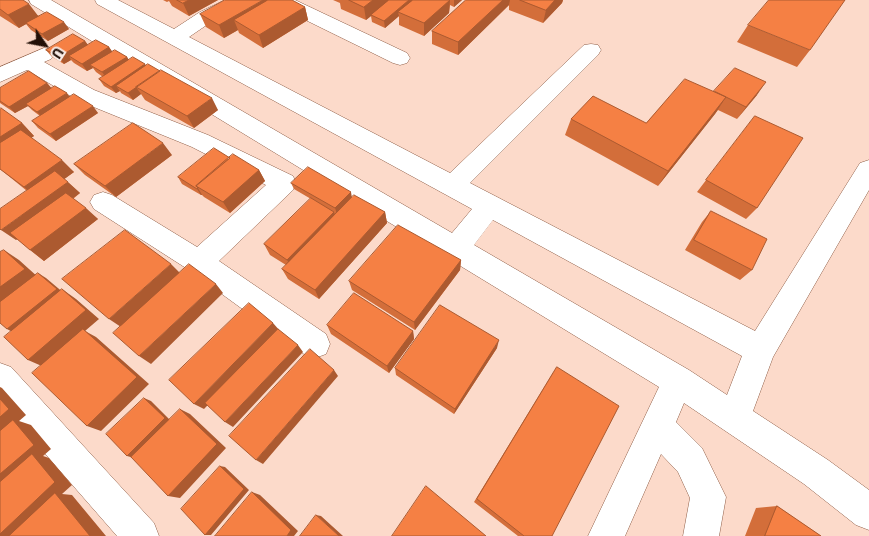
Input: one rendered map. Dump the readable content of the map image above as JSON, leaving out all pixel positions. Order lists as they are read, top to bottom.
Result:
{
  "north": "bottom right"
}
